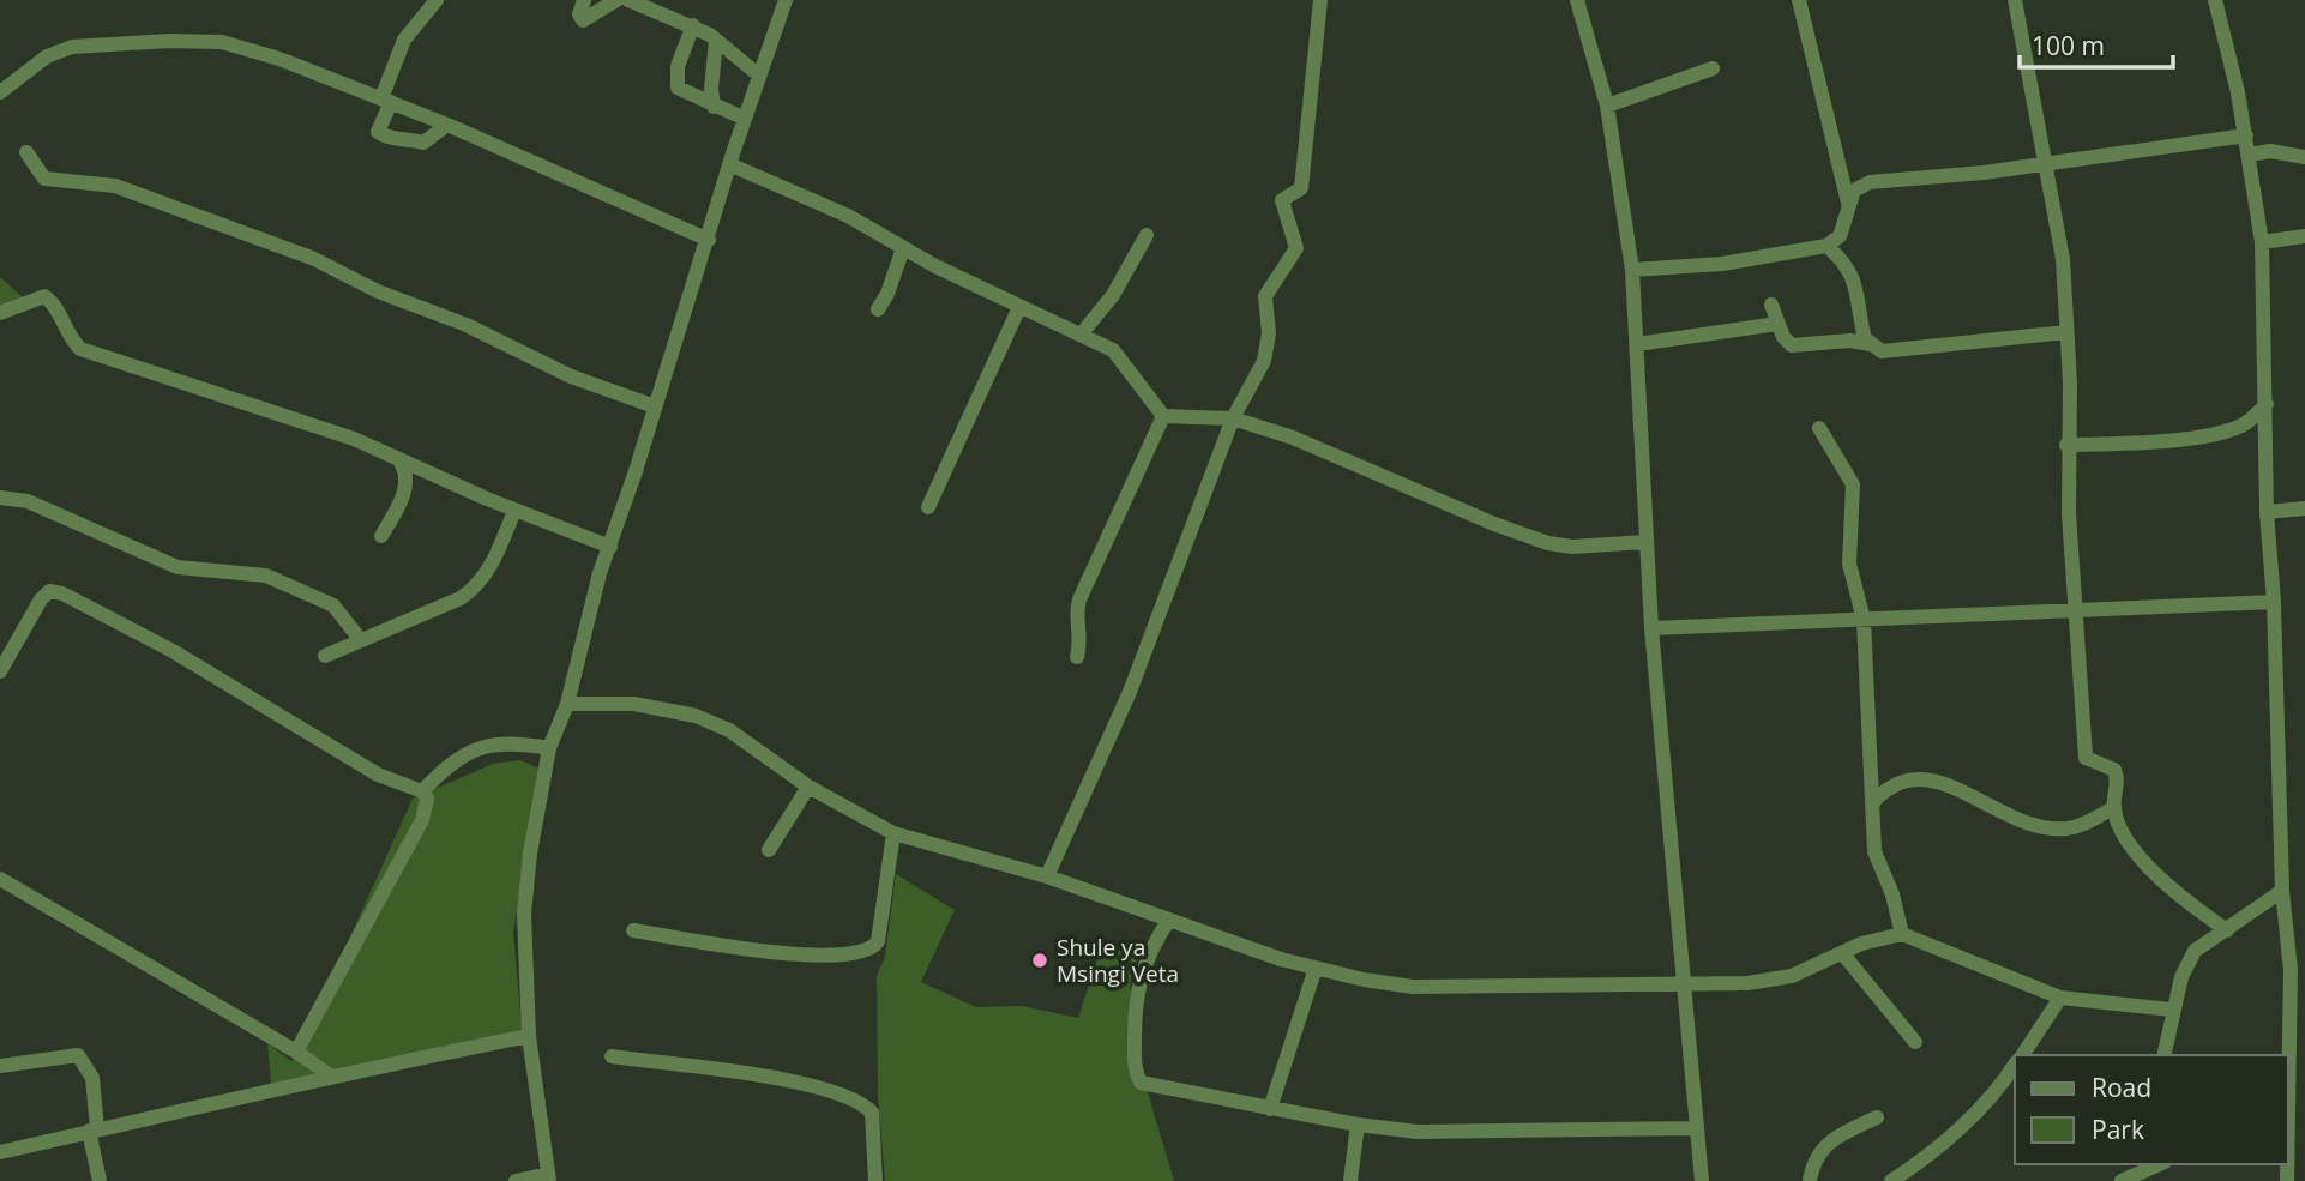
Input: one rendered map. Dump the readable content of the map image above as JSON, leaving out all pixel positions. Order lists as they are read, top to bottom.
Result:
{
  "places": ["Shule ya Msingi Veta"],
  "legend": ["Road", "Park"],
  "scale_bar": "100 m"
}
